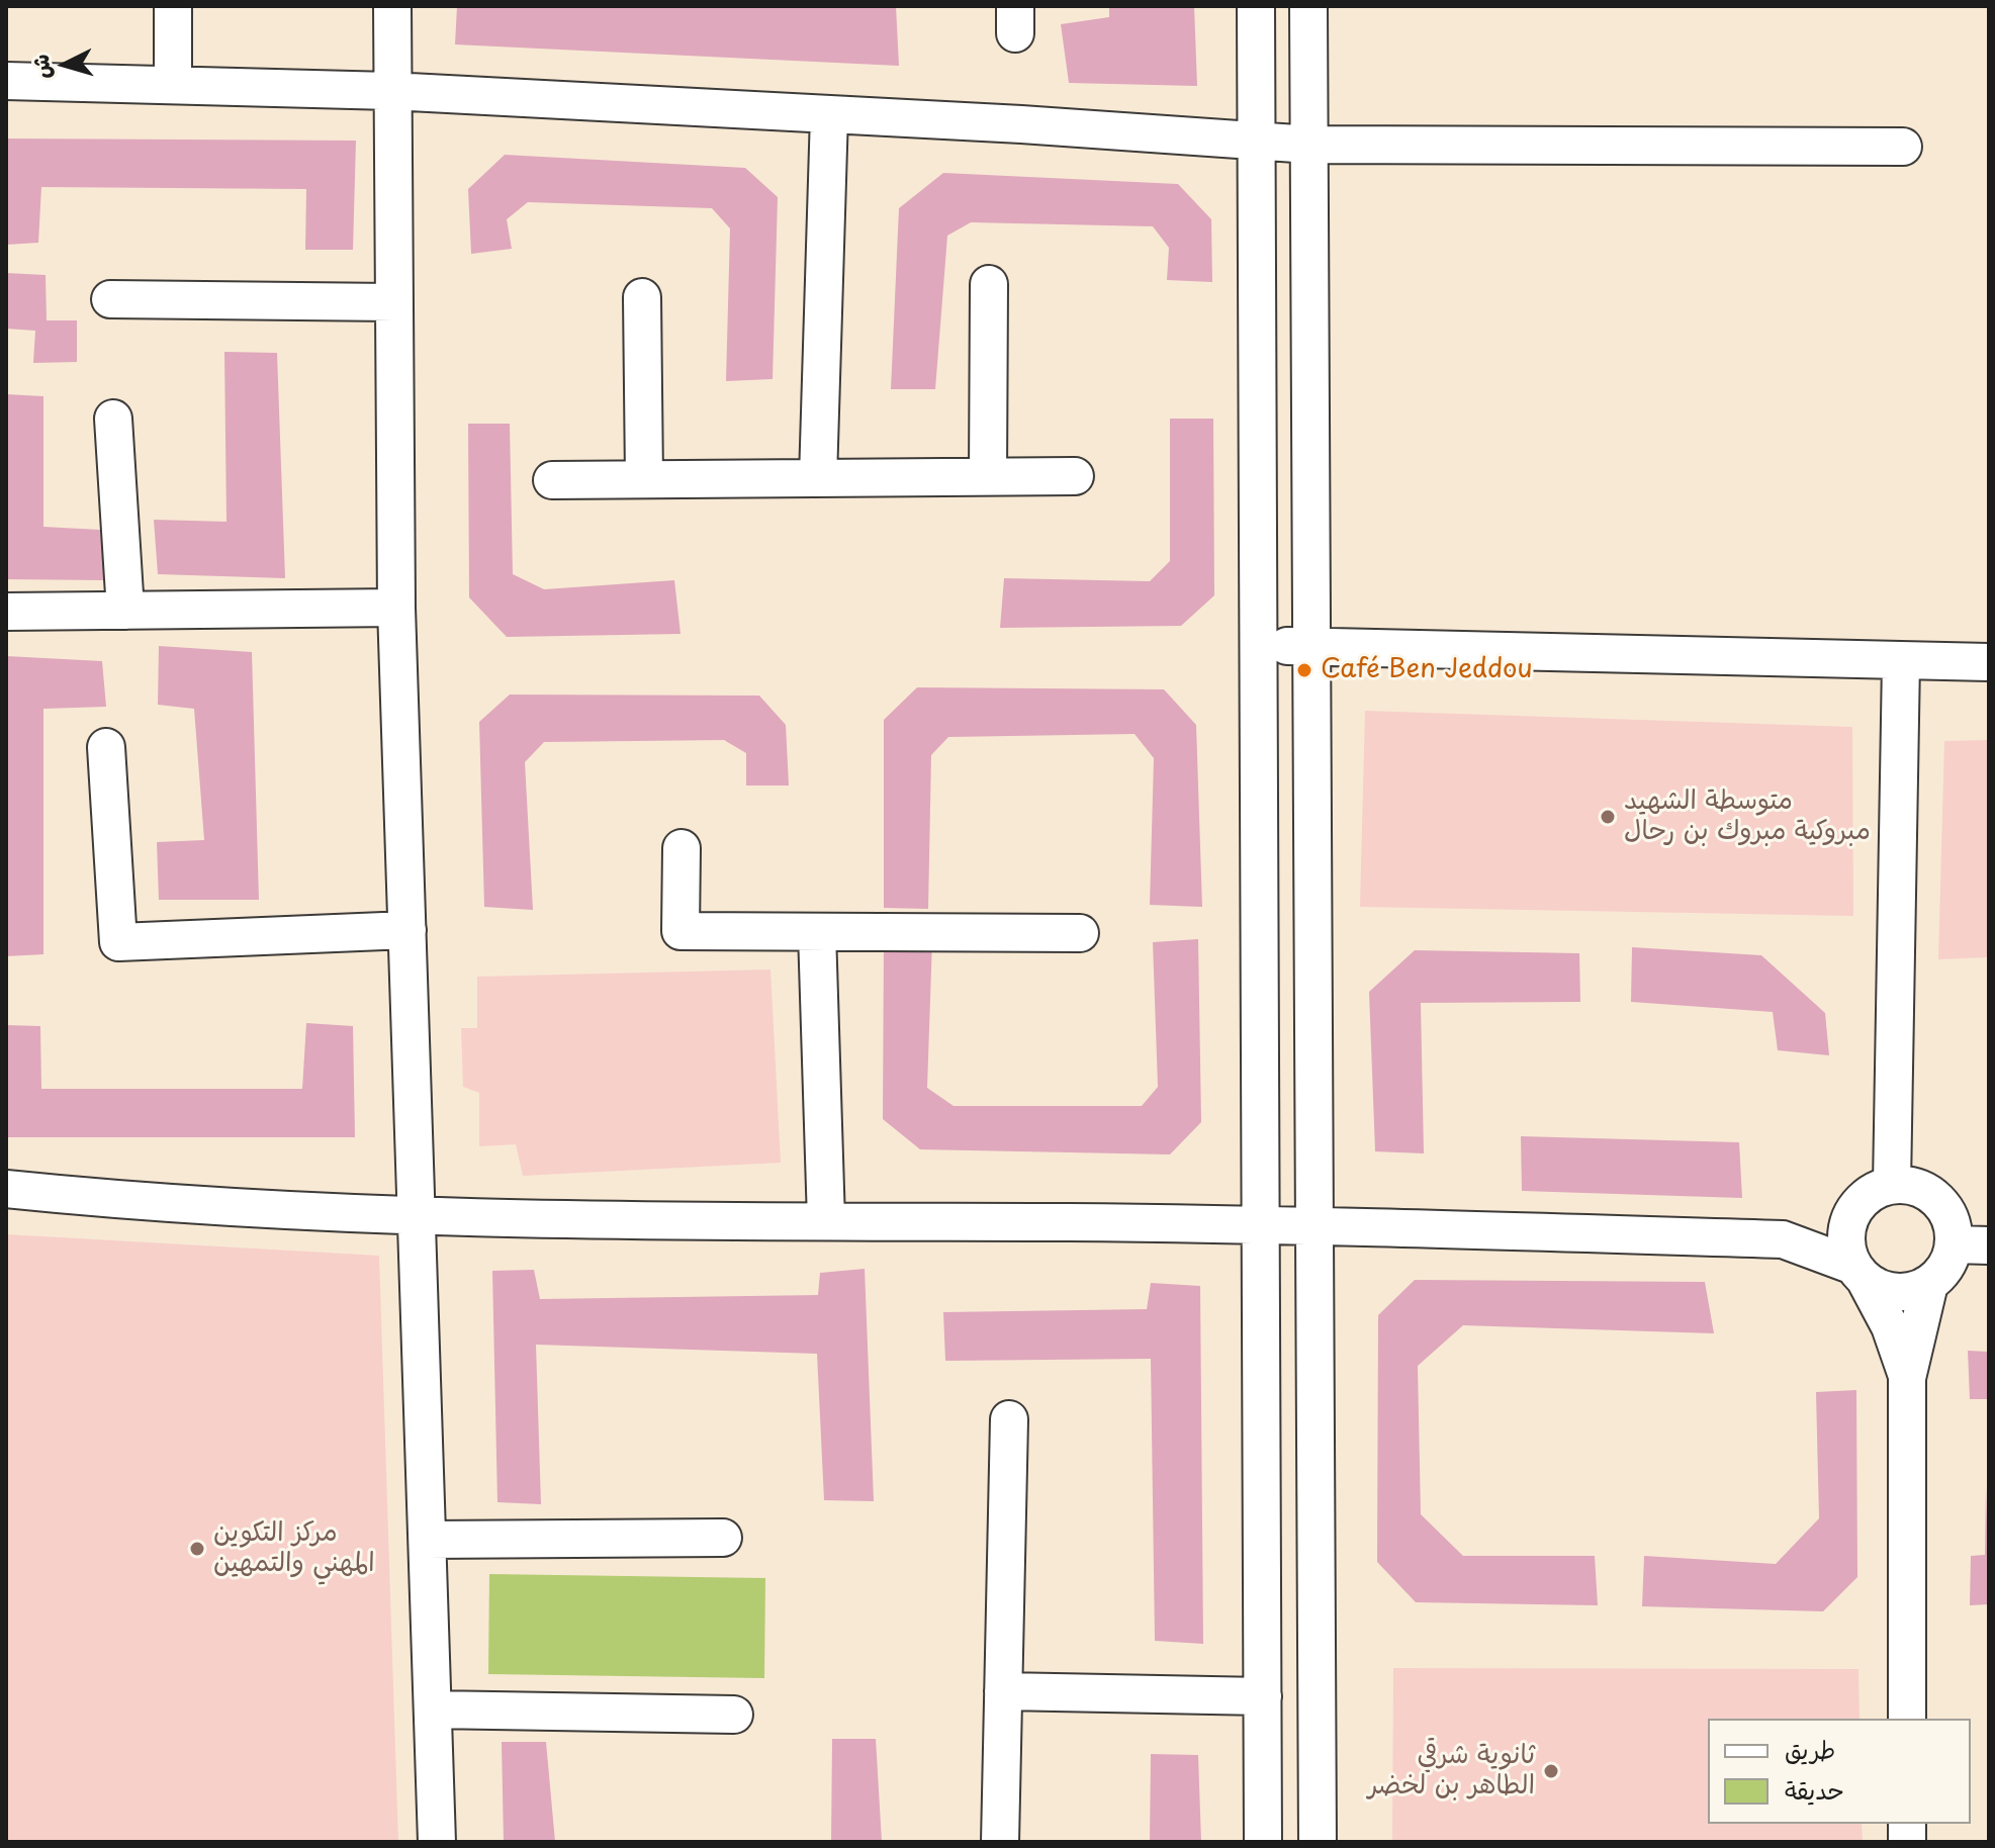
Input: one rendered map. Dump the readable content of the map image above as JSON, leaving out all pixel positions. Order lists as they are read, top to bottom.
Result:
{
  "places": [
    "Café Ben Jeddou",
    "متوسطة الشهيد مبروكية مبروك بن رحال",
    "مركز التكوين المهني والتمهين",
    "ثانوية شرقي الطاهر بن لخضر"
  ],
  "legend": ["طريق", "حديقة"],
  "north": "left"
}
